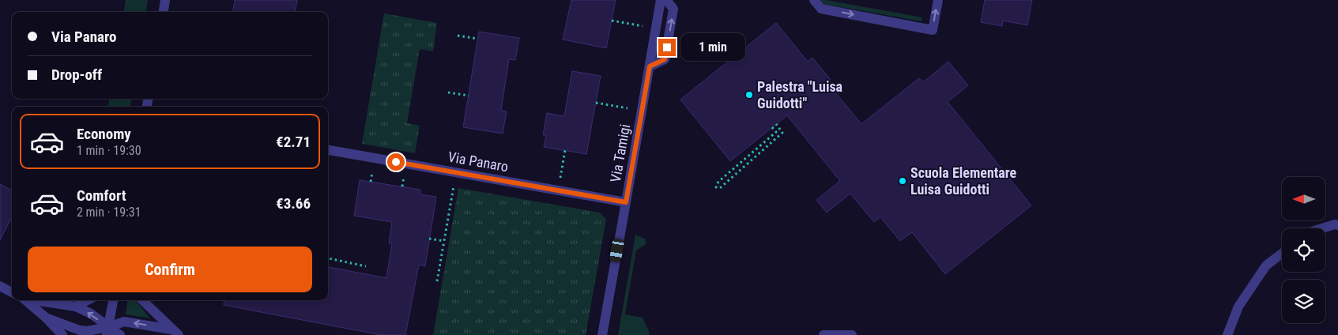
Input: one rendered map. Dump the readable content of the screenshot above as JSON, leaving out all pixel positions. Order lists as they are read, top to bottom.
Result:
{
  "streets": {
    "street": ["Via Tamigi", "Via Panaro"]
  },
  "crossings": [
    ["Via Tamigi", "Via Panaro"]
  ],
  "places": ["Palestra \"Luisa Guidotti\"", "Scuola Elementare Luisa Guidotti"],
  "north": "left",
  "page": {
    "banner": ["Via Panaro", "Drop-off"],
    "bubble": "1 min",
    "list": [
      {
        "name": "Economy",
        "note": "1 min · 19:30",
        "value": "€2.71"
      },
      {
        "name": "Comfort",
        "note": "2 min · 19:31",
        "value": "€3.66"
      }
    ],
    "buttons": "Confirm"
  }
}
